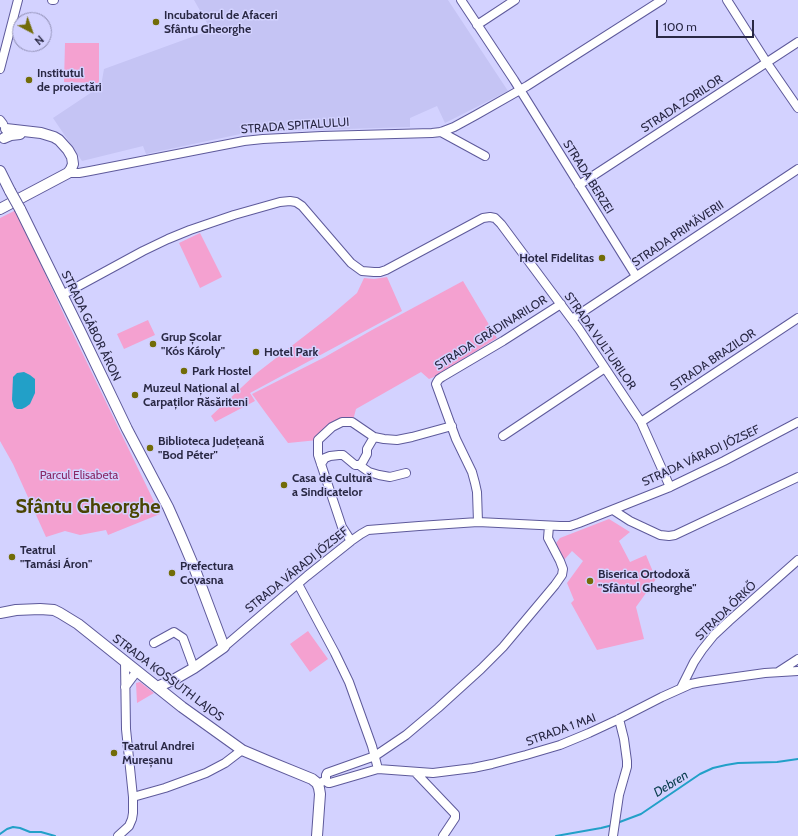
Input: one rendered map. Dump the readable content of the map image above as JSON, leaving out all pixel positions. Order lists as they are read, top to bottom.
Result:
{
  "streets": {
    "main road": [
      "STRADA SPITALULUI",
      "STRADA GÁBOR ÁRON",
      "STRADA VÁRADI JÓZSEF",
      "STRADA KOSSUTH LAJOS"
    ],
    "street": [
      "STRADA ZORILOR",
      "STRADA BERZEI",
      "STRADA PRIMĂVERII",
      "STRADA GRĂDINARILOR",
      "STRADA VULTURILOR",
      "STRADA BRAZILOR",
      "STRADA ŐRKŐ",
      "STRADA 1 MAI"
    ]
  },
  "crossings": [
    ["STRADA ZORILOR", "STRADA BERZEI"],
    ["STRADA SPITALULUI", "STRADA BERZEI"],
    ["STRADA BERZEI", "STRADA PRIMĂVERII"],
    ["STRADA PRIMĂVERII", "STRADA VULTURILOR"],
    ["STRADA GÁBOR ÁRON", "STRADA VULTURILOR"],
    ["STRADA GÁBOR ÁRON", "STRADA VÁRADI JÓZSEF"],
    ["STRADA GRĂDINARILOR", "STRADA VULTURILOR"],
    ["STRADA VULTURILOR", "STRADA BRAZILOR"],
    ["STRADA VULTURILOR", "STRADA VÁRADI JÓZSEF"],
    ["STRADA VÁRADI JÓZSEF", "STRADA KOSSUTH LAJOS"],
    ["STRADA ŐRKŐ", "STRADA 1 MAI"],
    ["STRADA KOSSUTH LAJOS", "STRADA 1 MAI"]
  ],
  "districts": ["Sfântu Gheorghe"],
  "water": ["Debren"],
  "parks": ["Parcul Elisabeta"],
  "places": [
    "Incubatorul de Afaceri Sfântu Gheorghe",
    "Institutul de proiectări",
    "Hotel Fidelitas",
    "Grup Școlar \"Kós Károly\"",
    "Hotel Park",
    "Park Hostel",
    "Muzeul Național al Carpaților Răsăriteni",
    "Biblioteca Județeană \"Bod Péter\"",
    "Casa de Cultură a Sindicatelor",
    "Teatrul \"Tamási Áron\"",
    "Prefectura Covasna",
    "Biserica Ortodoxă \"Sfântul Gheorghe\"",
    "Teatrul Andrei Mureșanu"
  ],
  "scale_bar": "100 m",
  "north": "bottom right"
}
